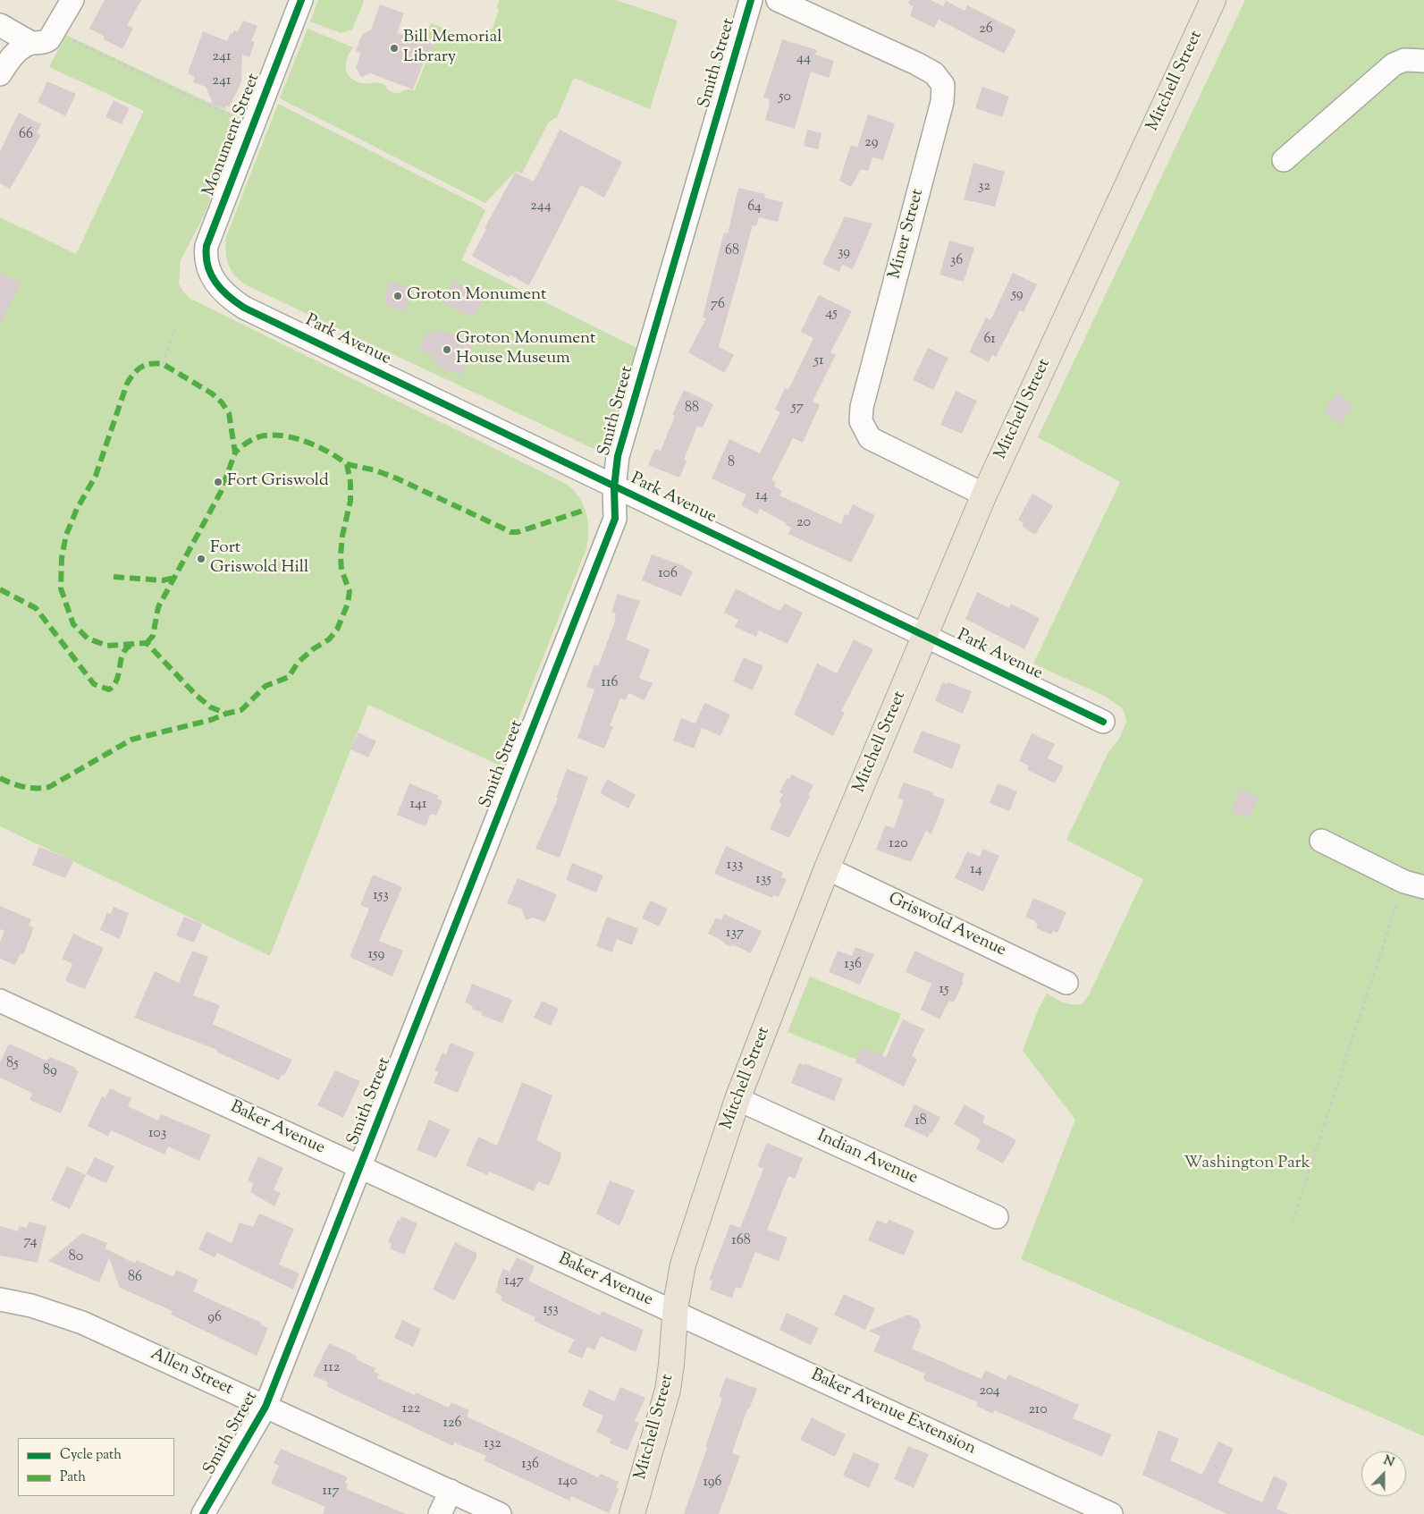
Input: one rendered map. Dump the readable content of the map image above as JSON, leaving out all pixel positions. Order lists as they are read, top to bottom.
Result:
{
  "streets": {
    "main road": ["Mitchell Street"],
    "street": [
      "Smith Street",
      "Monument Street",
      "Miner Street",
      "Park Avenue",
      "Griswold Avenue",
      "Baker Avenue",
      "Indian Avenue",
      "Allen Street",
      "Baker Avenue Extension"
    ]
  },
  "crossings": [
    ["Smith Street", "Park Avenue"],
    ["Smith Street", "Baker Avenue"],
    ["Smith Street", "Allen Street"],
    ["Mitchell Street", "Miner Street"],
    ["Mitchell Street", "Park Avenue"],
    ["Mitchell Street", "Griswold Avenue"],
    ["Mitchell Street", "Baker Avenue"],
    ["Mitchell Street", "Indian Avenue"],
    ["Mitchell Street", "Baker Avenue Extension"],
    ["Monument Street", "Park Avenue"],
    ["Baker Avenue", "Baker Avenue Extension"]
  ],
  "parks": ["Washington Park"],
  "places": [
    "Bill Memorial Library",
    "Groton Monument",
    "Groton Monument House Museum",
    "Fort Griswold",
    "Fort Griswold Hill"
  ],
  "house_numbers": [
    "26",
    "241",
    "44",
    "241",
    "50",
    "66",
    "29",
    "32",
    "244",
    "64",
    "68",
    "39",
    "36",
    "59",
    "76",
    "45",
    "61",
    "51",
    "57",
    "88",
    "8",
    "14",
    "20",
    "106",
    "116",
    "141",
    "120",
    "133",
    "14",
    "135",
    "153",
    "137",
    "159",
    "136",
    "15",
    "85",
    "89",
    "18",
    "103",
    "168",
    "74",
    "80",
    "86",
    "147",
    "153",
    "96",
    "112",
    "204",
    "122",
    "210",
    "126",
    "132",
    "136",
    "140",
    "196",
    "117"
  ],
  "legend": ["Cycle path", "Path"],
  "north": "top"
}
